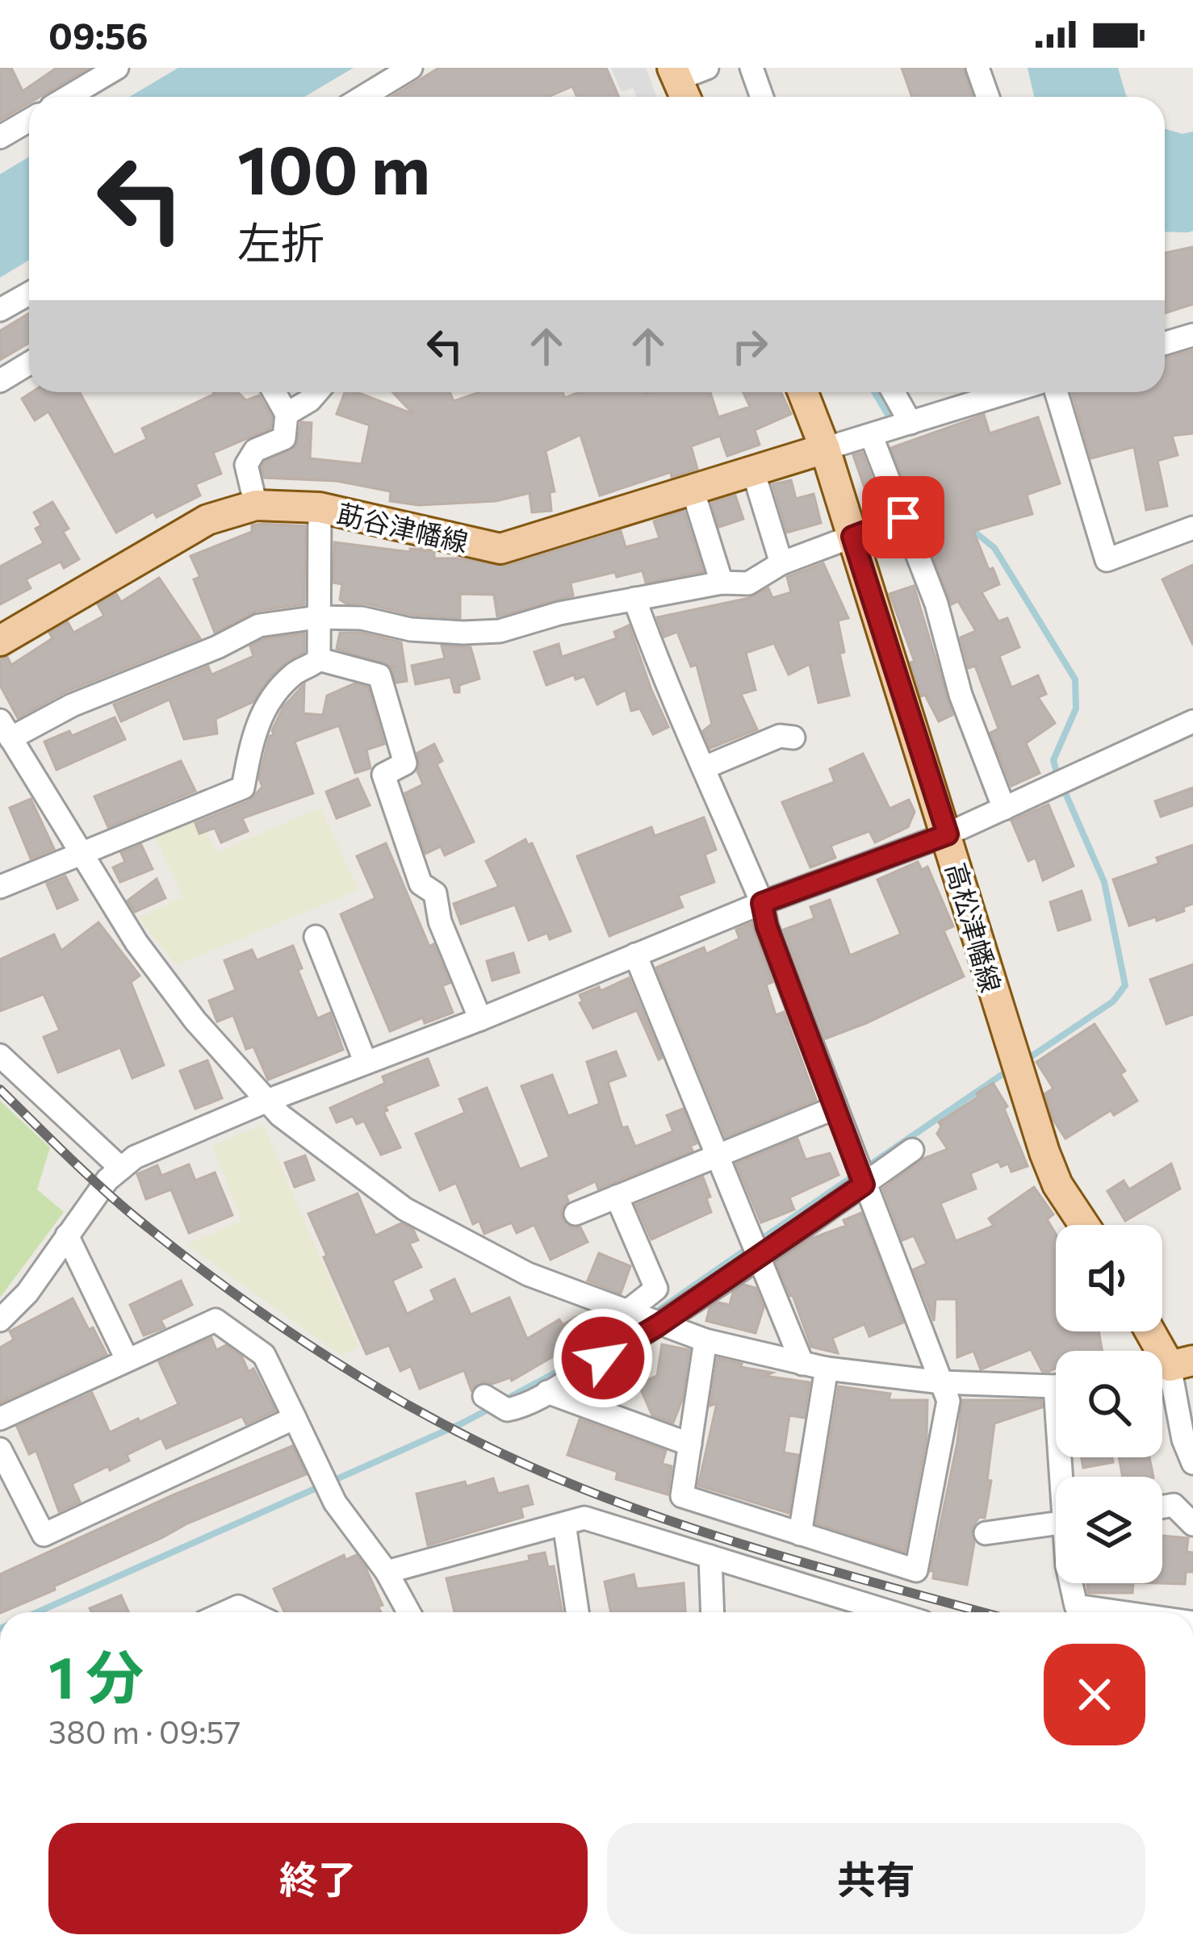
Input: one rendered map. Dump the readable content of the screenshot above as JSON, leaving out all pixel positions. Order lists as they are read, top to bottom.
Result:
{
  "streets": {
    "main road": ["莇谷津幡線", "高松津幡線"]
  },
  "crossings": [
    ["莇谷津幡線", "高松津幡線"]
  ],
  "page": {
    "status": "09:56",
    "turn": ["100 m", "左折"],
    "heading": ["1 分", "380 m · 09:57"],
    "buttons": ["終了", "共有"]
  }
}
